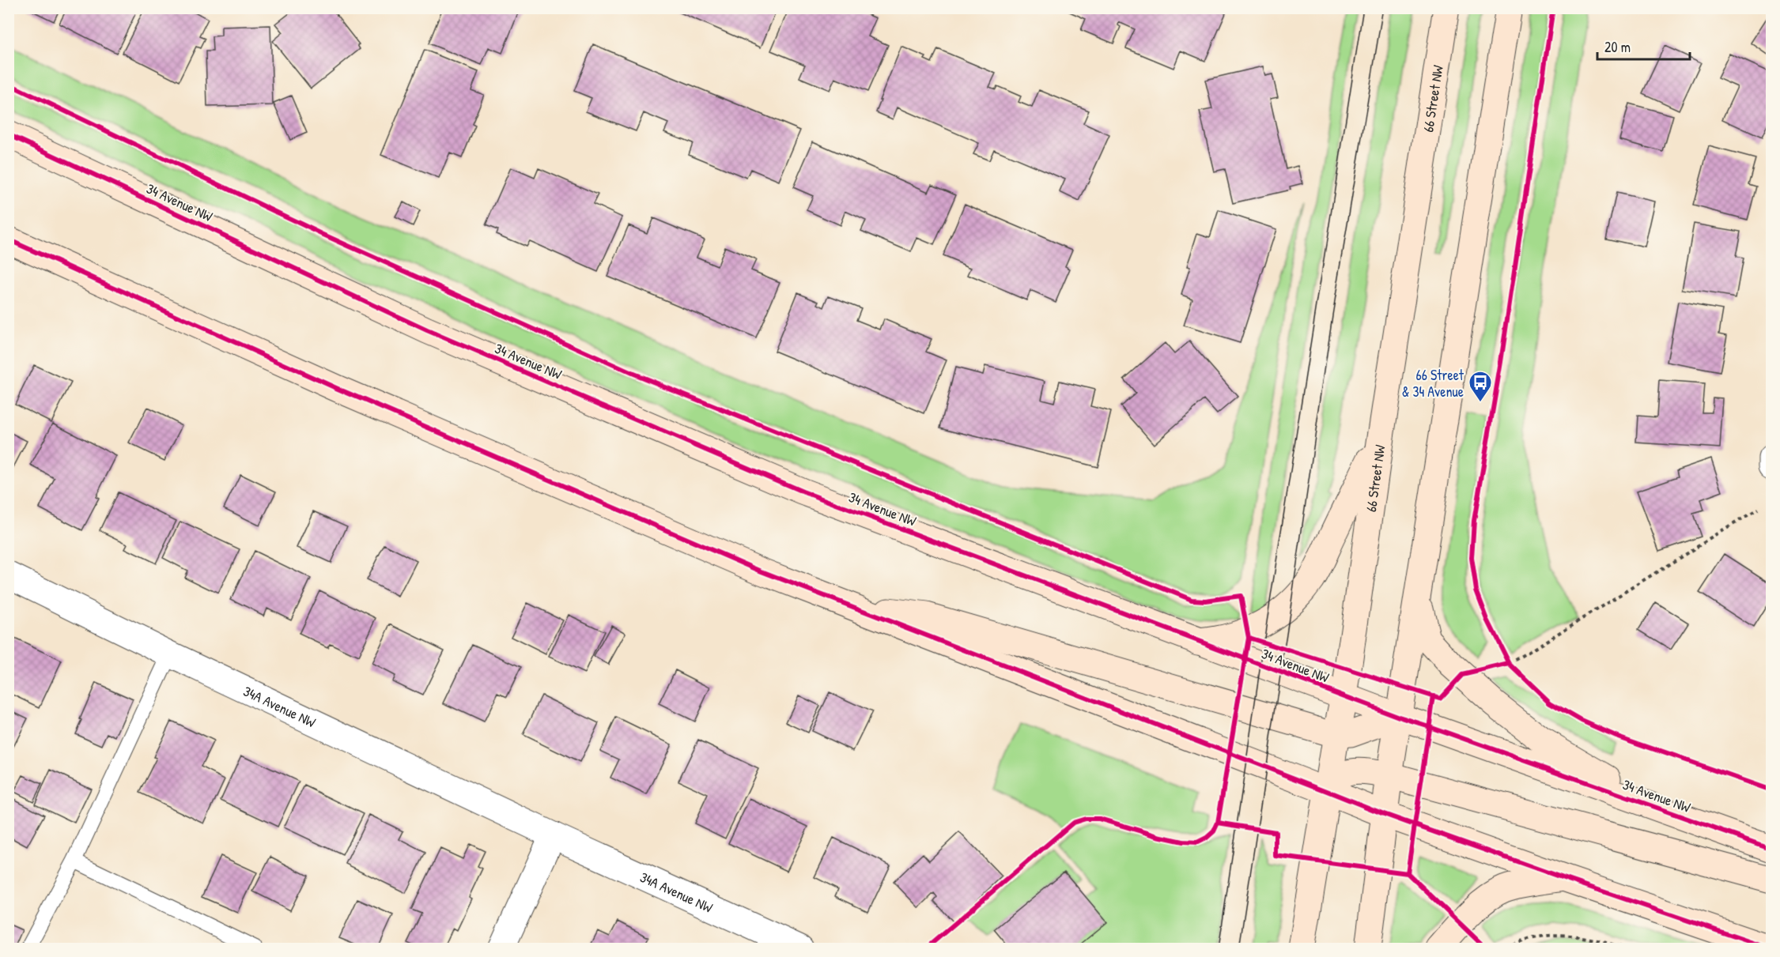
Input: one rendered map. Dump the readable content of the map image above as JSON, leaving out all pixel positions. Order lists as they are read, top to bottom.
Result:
{
  "streets": {
    "main road": ["66 Street NW", "34 Avenue NW"],
    "street": ["34A Avenue NW"]
  },
  "crossings": [
    ["66 Street NW", "34 Avenue NW"]
  ],
  "places": {
    "bus stop": ["66 Street & 34 Avenue"]
  },
  "scale_bar": "20 m"
}
